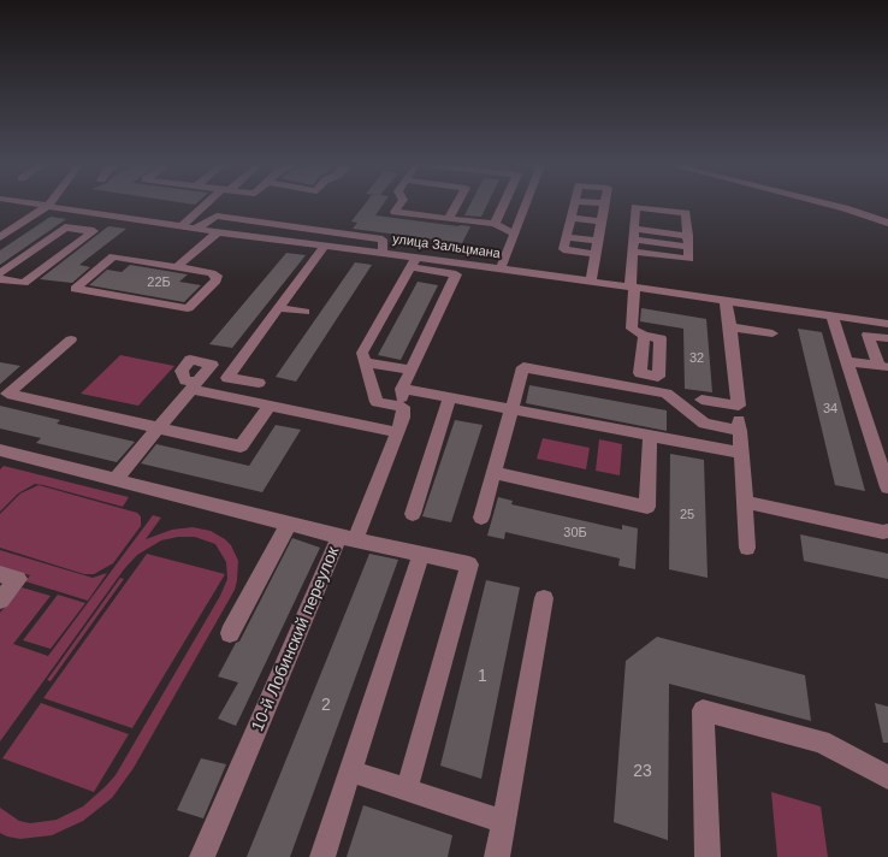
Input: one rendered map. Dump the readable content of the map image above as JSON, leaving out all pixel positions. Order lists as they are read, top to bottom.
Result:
{
  "streets": {
    "street": ["улица Зальцмана", "10-й Лобинский переулок"]
  },
  "house_numbers": [
    "22Б",
    "32",
    "34",
    "25",
    "30Б",
    "1",
    "2",
    "23"
  ]
}
